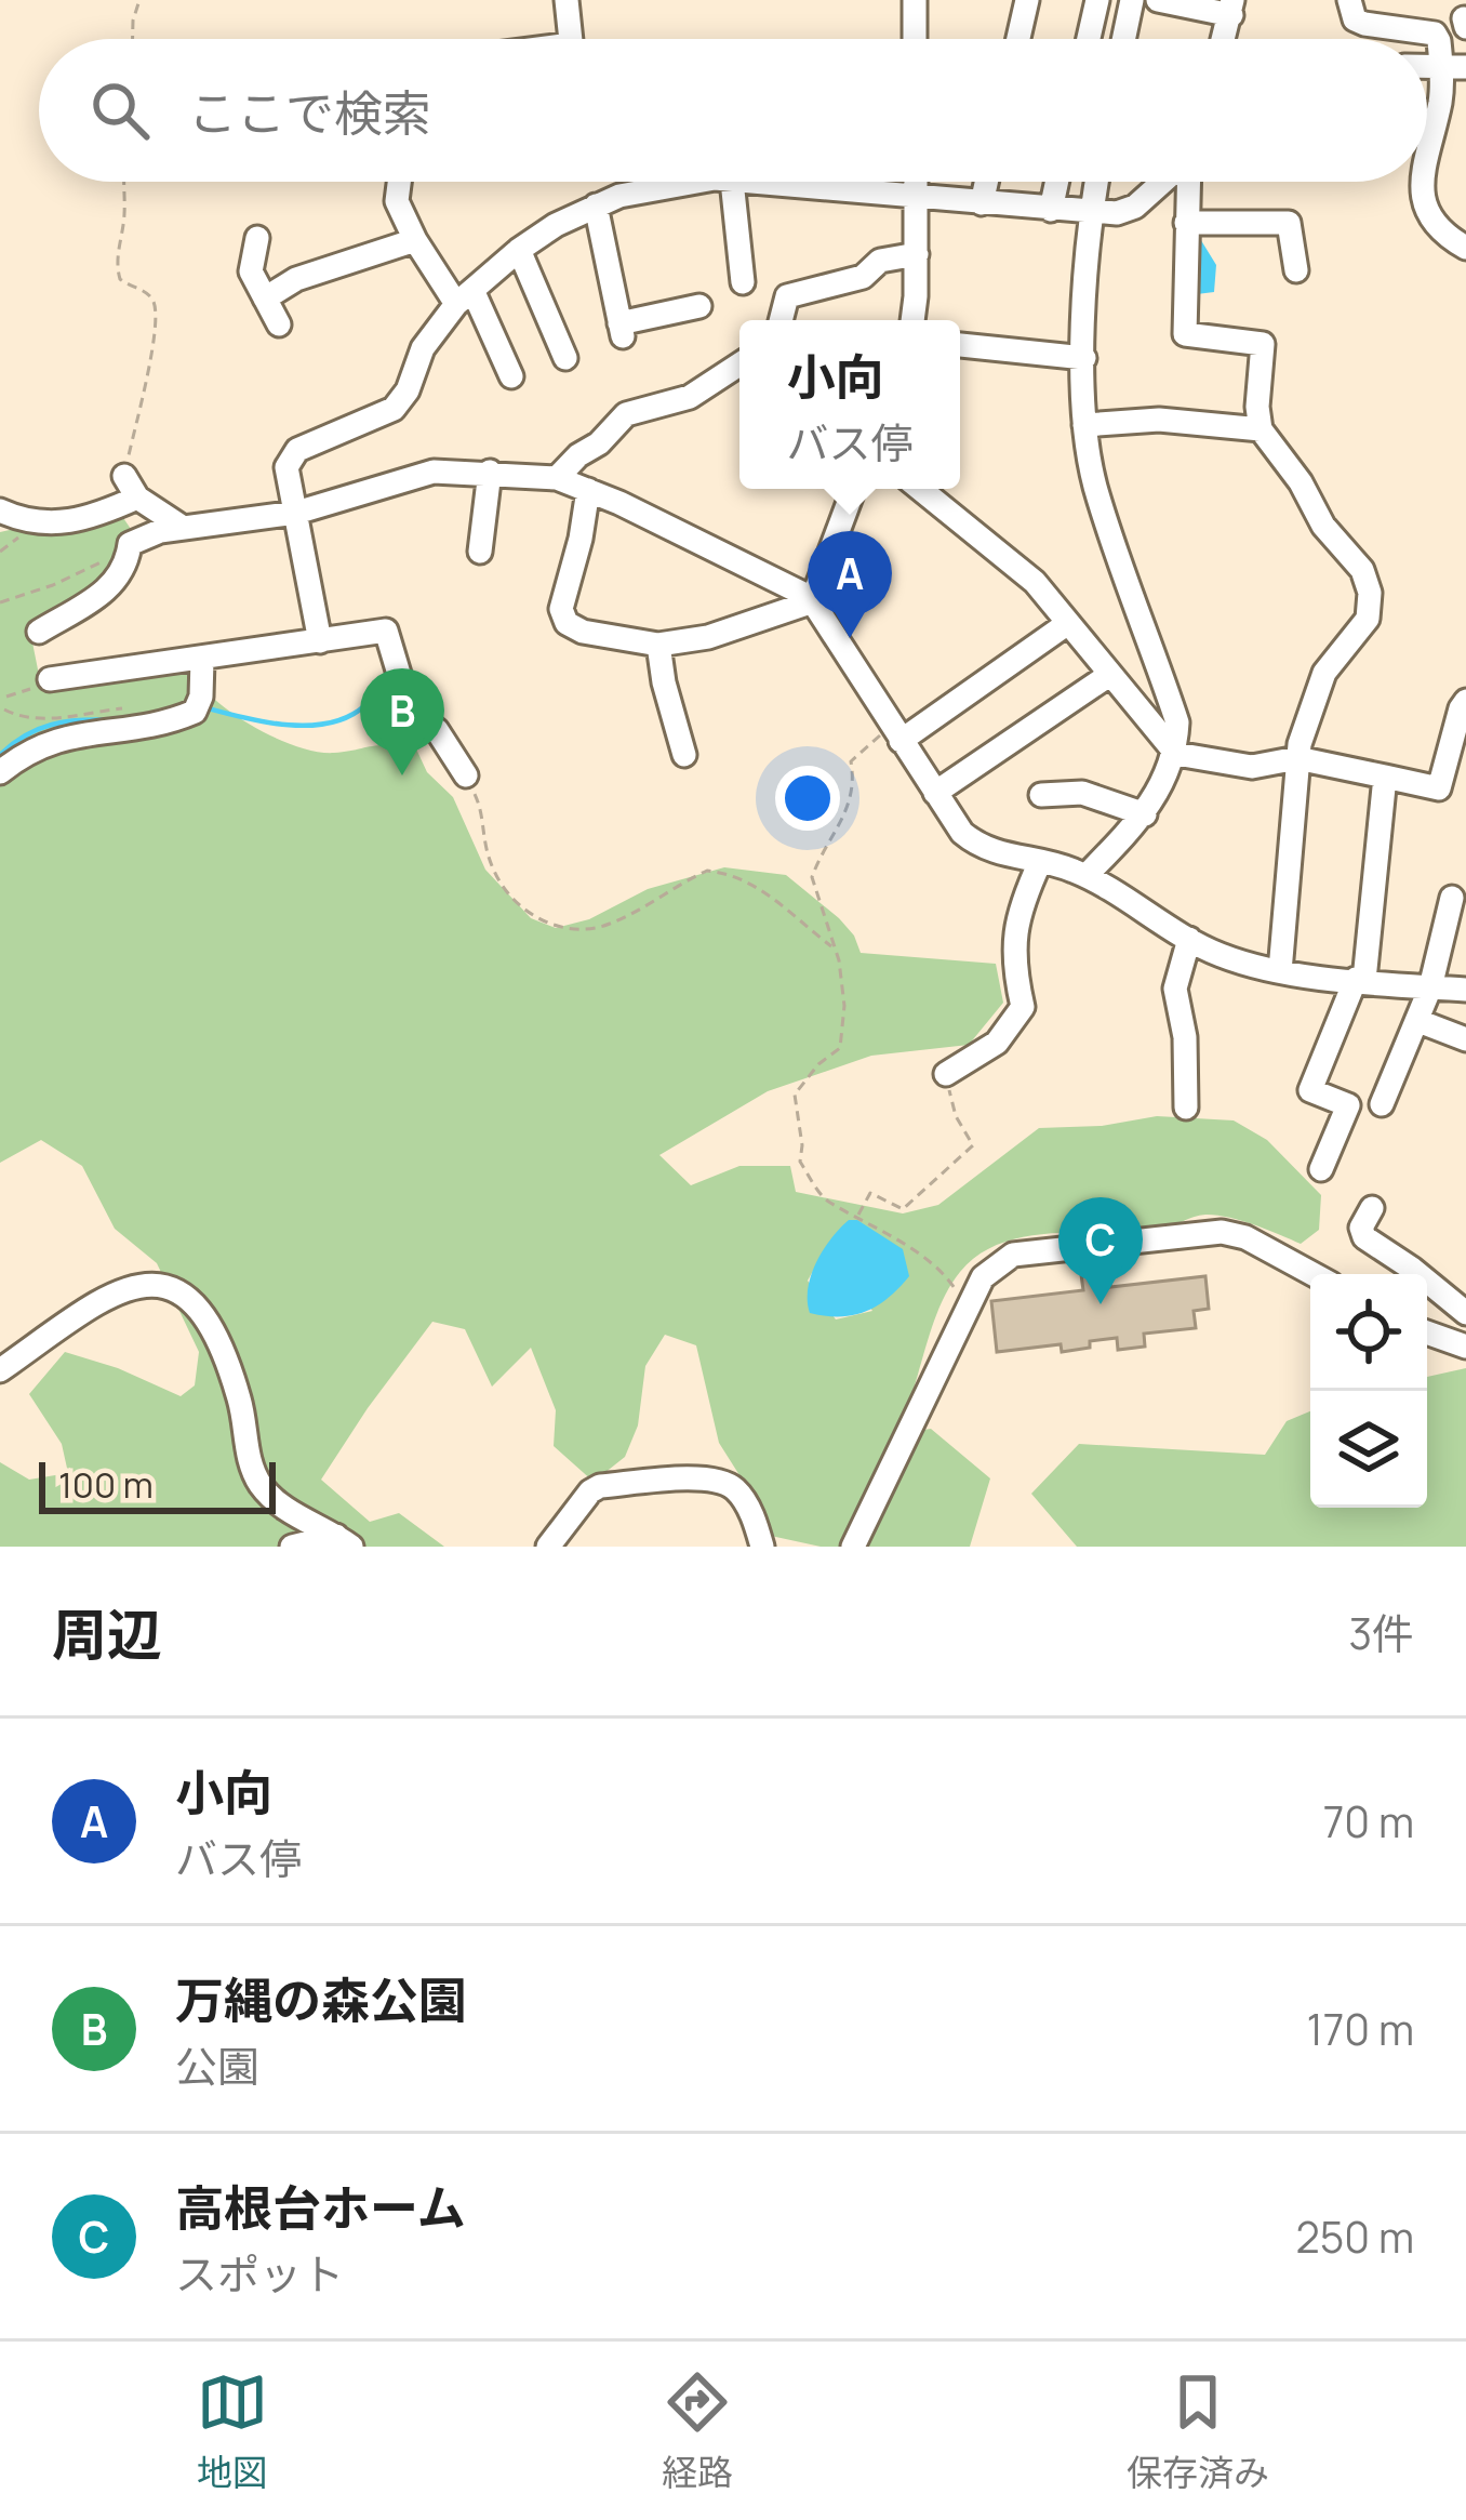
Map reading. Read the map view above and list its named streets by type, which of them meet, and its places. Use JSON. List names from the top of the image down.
{
  "scale_bar": "100 m",
  "page": {
    "search": "ここで検索",
    "popup": ["小向", "バス停"],
    "pins": ["A", "B", "C"],
    "scale": "100 m",
    "heading": ["周辺", "3件"],
    "list": [
      {
        "mark": "A",
        "name": "小向",
        "note": "バス停",
        "value": "70 m"
      },
      {
        "mark": "B",
        "name": "万縄の森公園",
        "note": "公園",
        "value": "170 m"
      },
      {
        "mark": "C",
        "name": "高根台ホーム",
        "note": "スポット",
        "value": "250 m"
      }
    ],
    "nav": ["地図", "経路", "保存済み"]
  }
}
